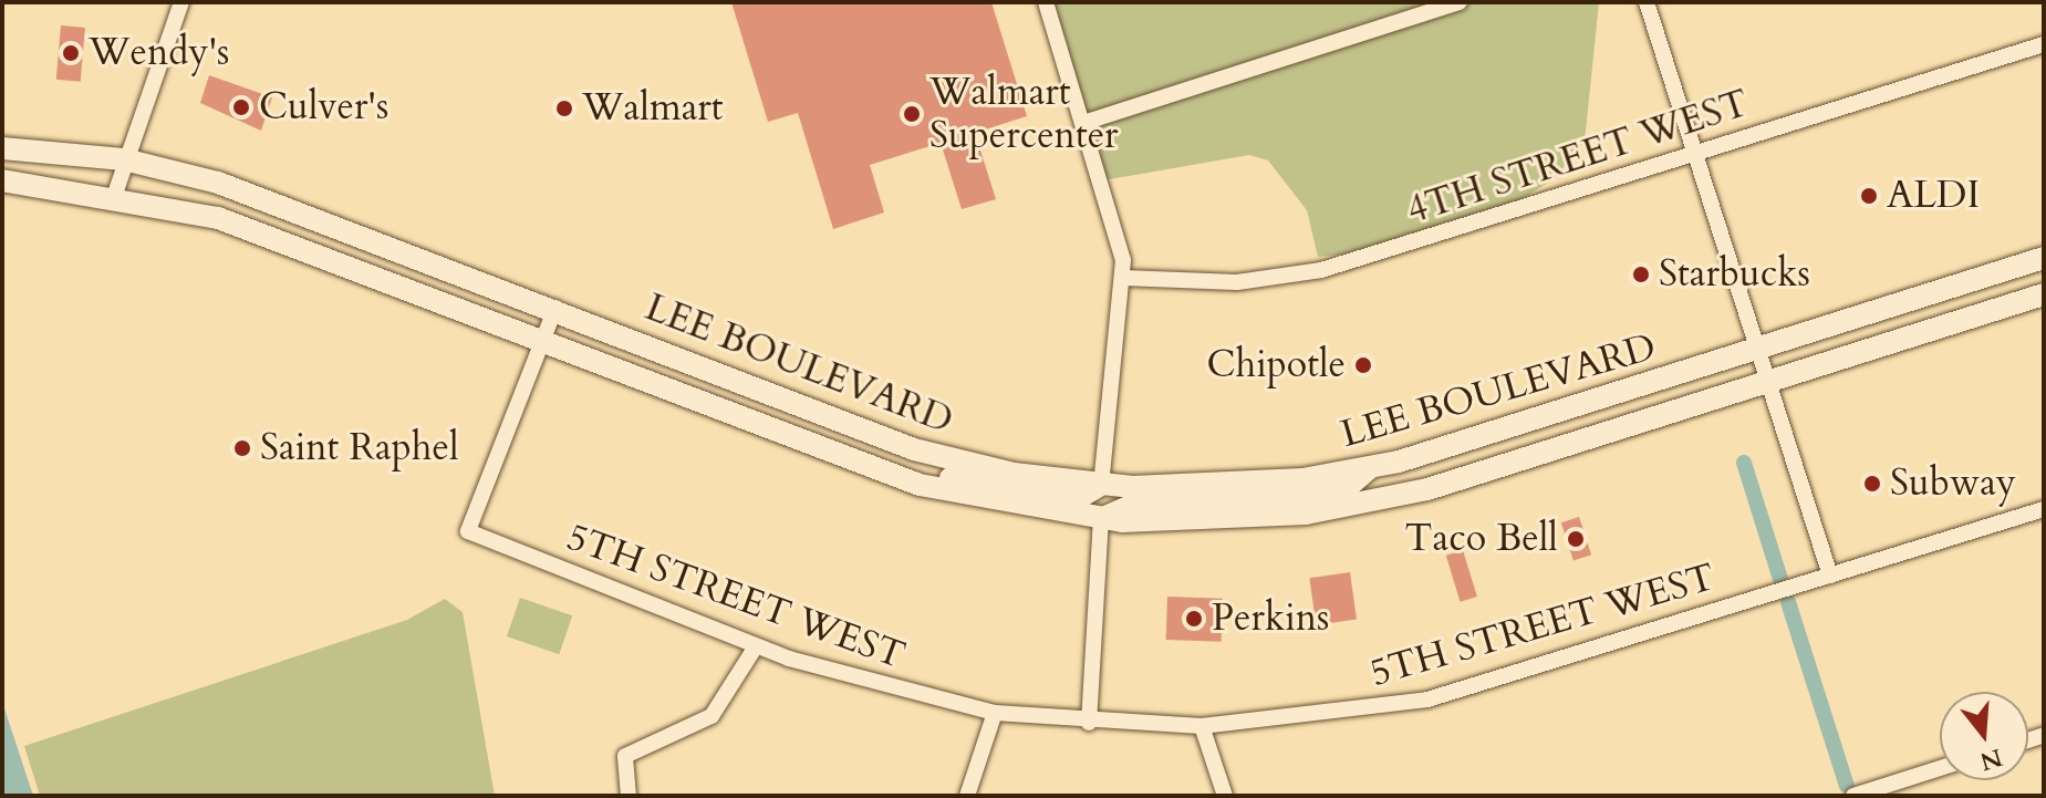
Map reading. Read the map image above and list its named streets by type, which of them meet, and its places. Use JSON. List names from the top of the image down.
{
  "streets": {
    "main road": ["LEE BOULEVARD"],
    "street": ["4TH STREET WEST", "5TH STREET WEST"]
  },
  "crossings": [
    ["LEE BOULEVARD", "5TH STREET WEST"]
  ],
  "places": [
    "Wendy's",
    "Culver's",
    "Walmart",
    "Walmart Supercenter",
    "ALDI",
    "Starbucks",
    "Chipotle",
    "Saint Raphel",
    "Subway",
    "Taco Bell",
    "Perkins"
  ],
  "north": "bottom"
}
